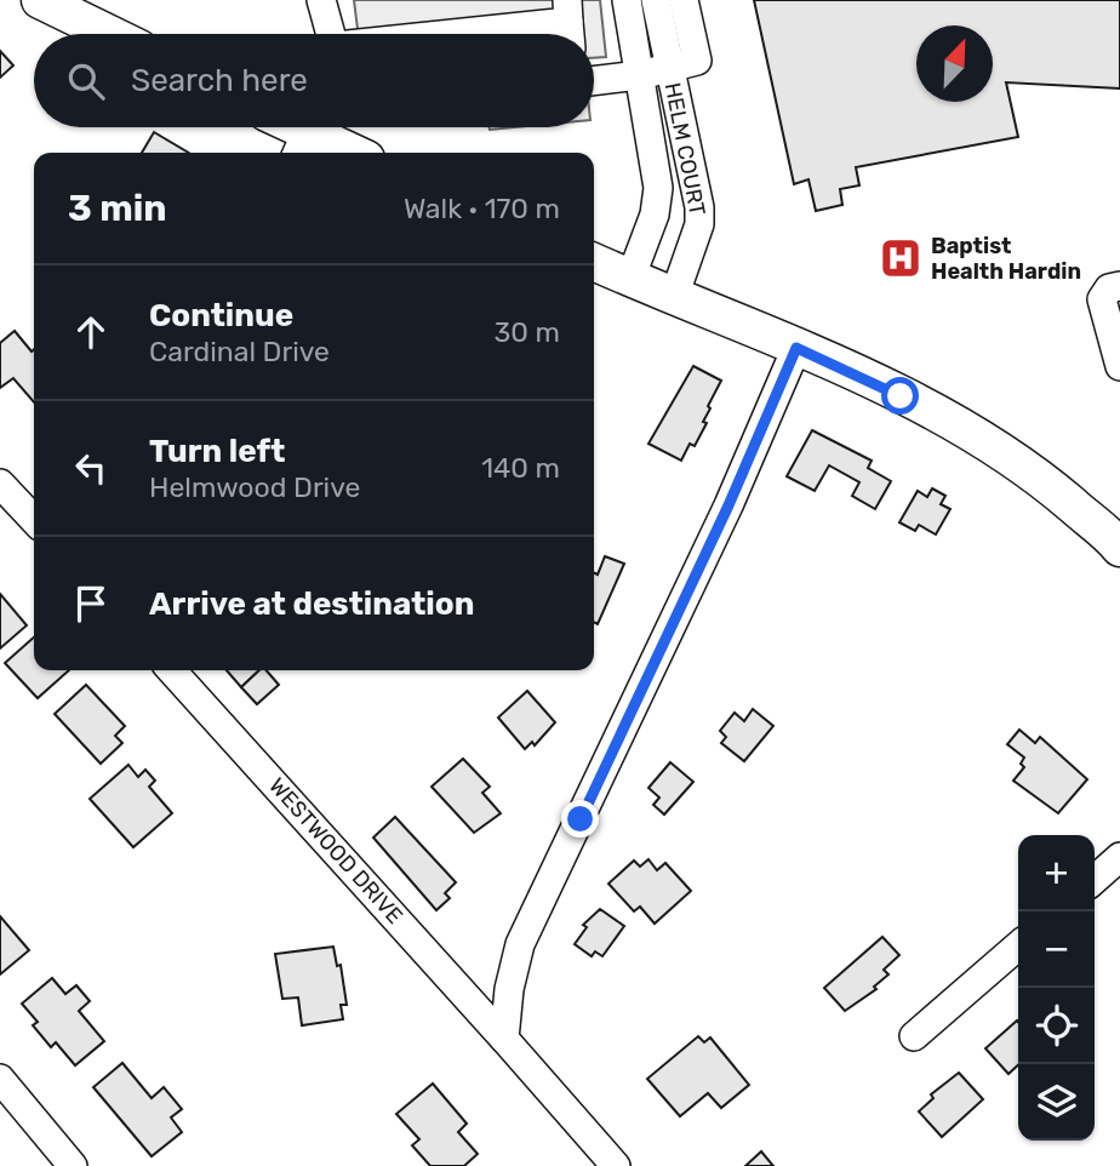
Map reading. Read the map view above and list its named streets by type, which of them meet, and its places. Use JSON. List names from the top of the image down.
{
  "streets": {
    "street": ["HELM COURT", "WESTWOOD DRIVE"]
  },
  "places": {
    "hospital": ["Baptist Health Hardin"]
  },
  "north": "top right",
  "page": {
    "search": "Search here",
    "heading": ["3 min", "Walk · 170 m"],
    "list": [
      ["Continue", "Cardinal Drive", "30 m"],
      ["Turn left", "Helmwood Drive", "140 m"],
      "Arrive at destination"
    ],
    "map_buttons": ["+", "−"]
  }
}
